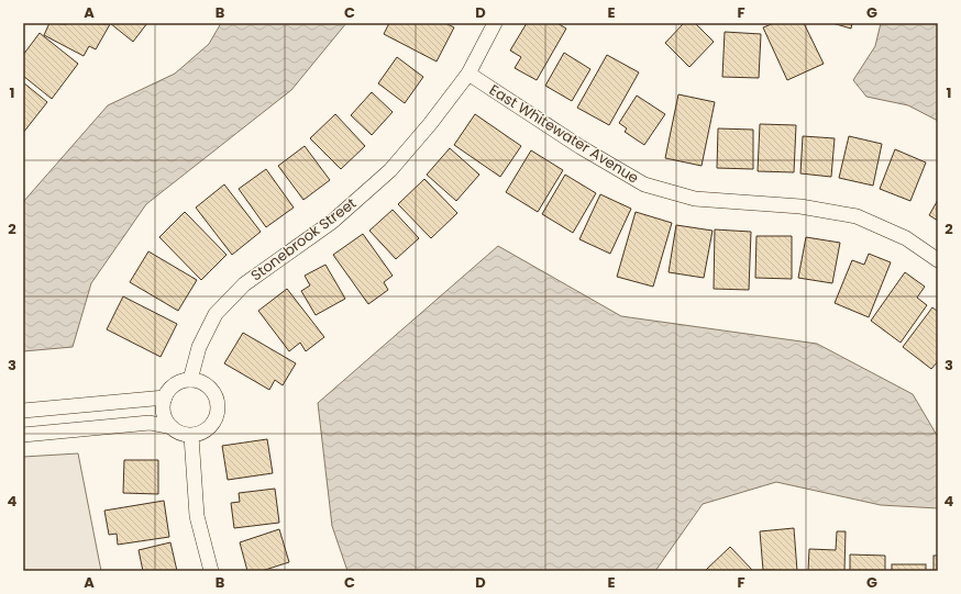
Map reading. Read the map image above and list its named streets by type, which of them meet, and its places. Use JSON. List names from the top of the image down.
{
  "streets": {
    "street": ["East Whitewater Avenue", "Stonebrook Street"]
  },
  "crossings": [
    ["East Whitewater Avenue", "Stonebrook Street"]
  ],
  "grid": {
    "columns": [
      "A",
      "B",
      "C",
      "D",
      "E",
      "F",
      "G"
    ],
    "rows": [
      "1",
      "2",
      "3",
      "4"
    ]
  }
}
